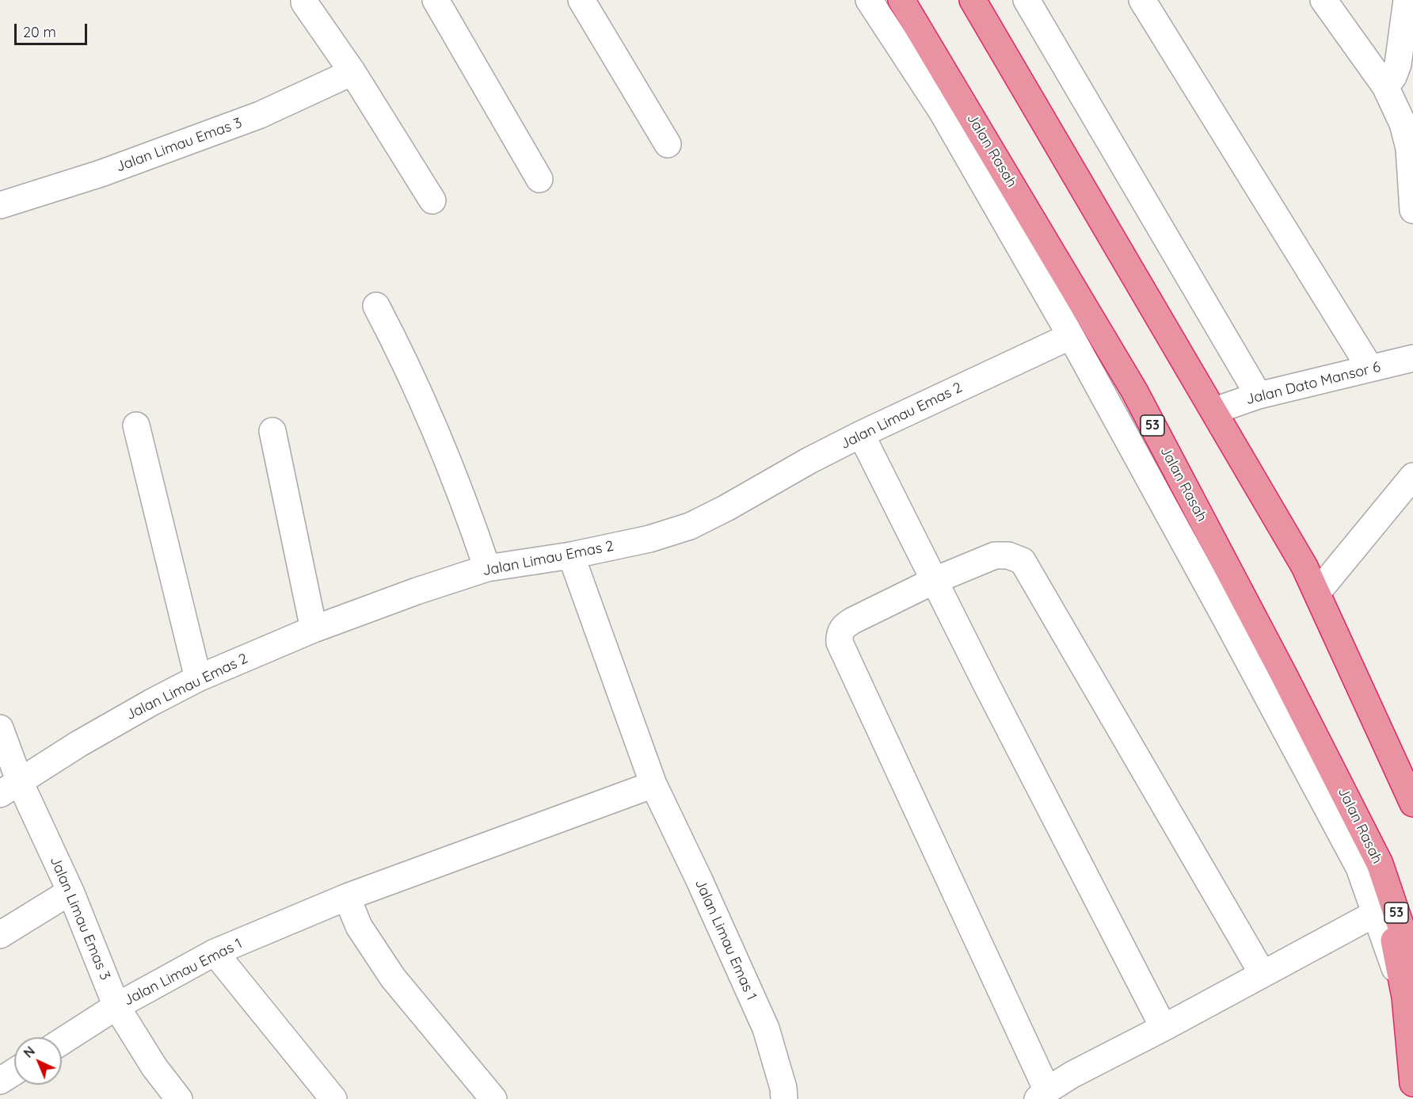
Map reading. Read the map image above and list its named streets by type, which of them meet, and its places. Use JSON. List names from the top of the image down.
{
  "streets": {
    "highway": ["Jalan Rasah", "53"],
    "street": [
      "Jalan Limau Emas 3",
      "Jalan Dato Mansor 6",
      "Jalan Limau Emas 2",
      "Jalan Limau Emas 1"
    ]
  },
  "crossings": [
    ["Jalan Limau Emas 3", "Jalan Limau Emas 2"],
    ["Jalan Limau Emas 3", "Jalan Limau Emas 1"],
    ["Jalan Limau Emas 2", "Jalan Limau Emas 1"]
  ],
  "scale_bar": "20 m",
  "north": "top left"
}
